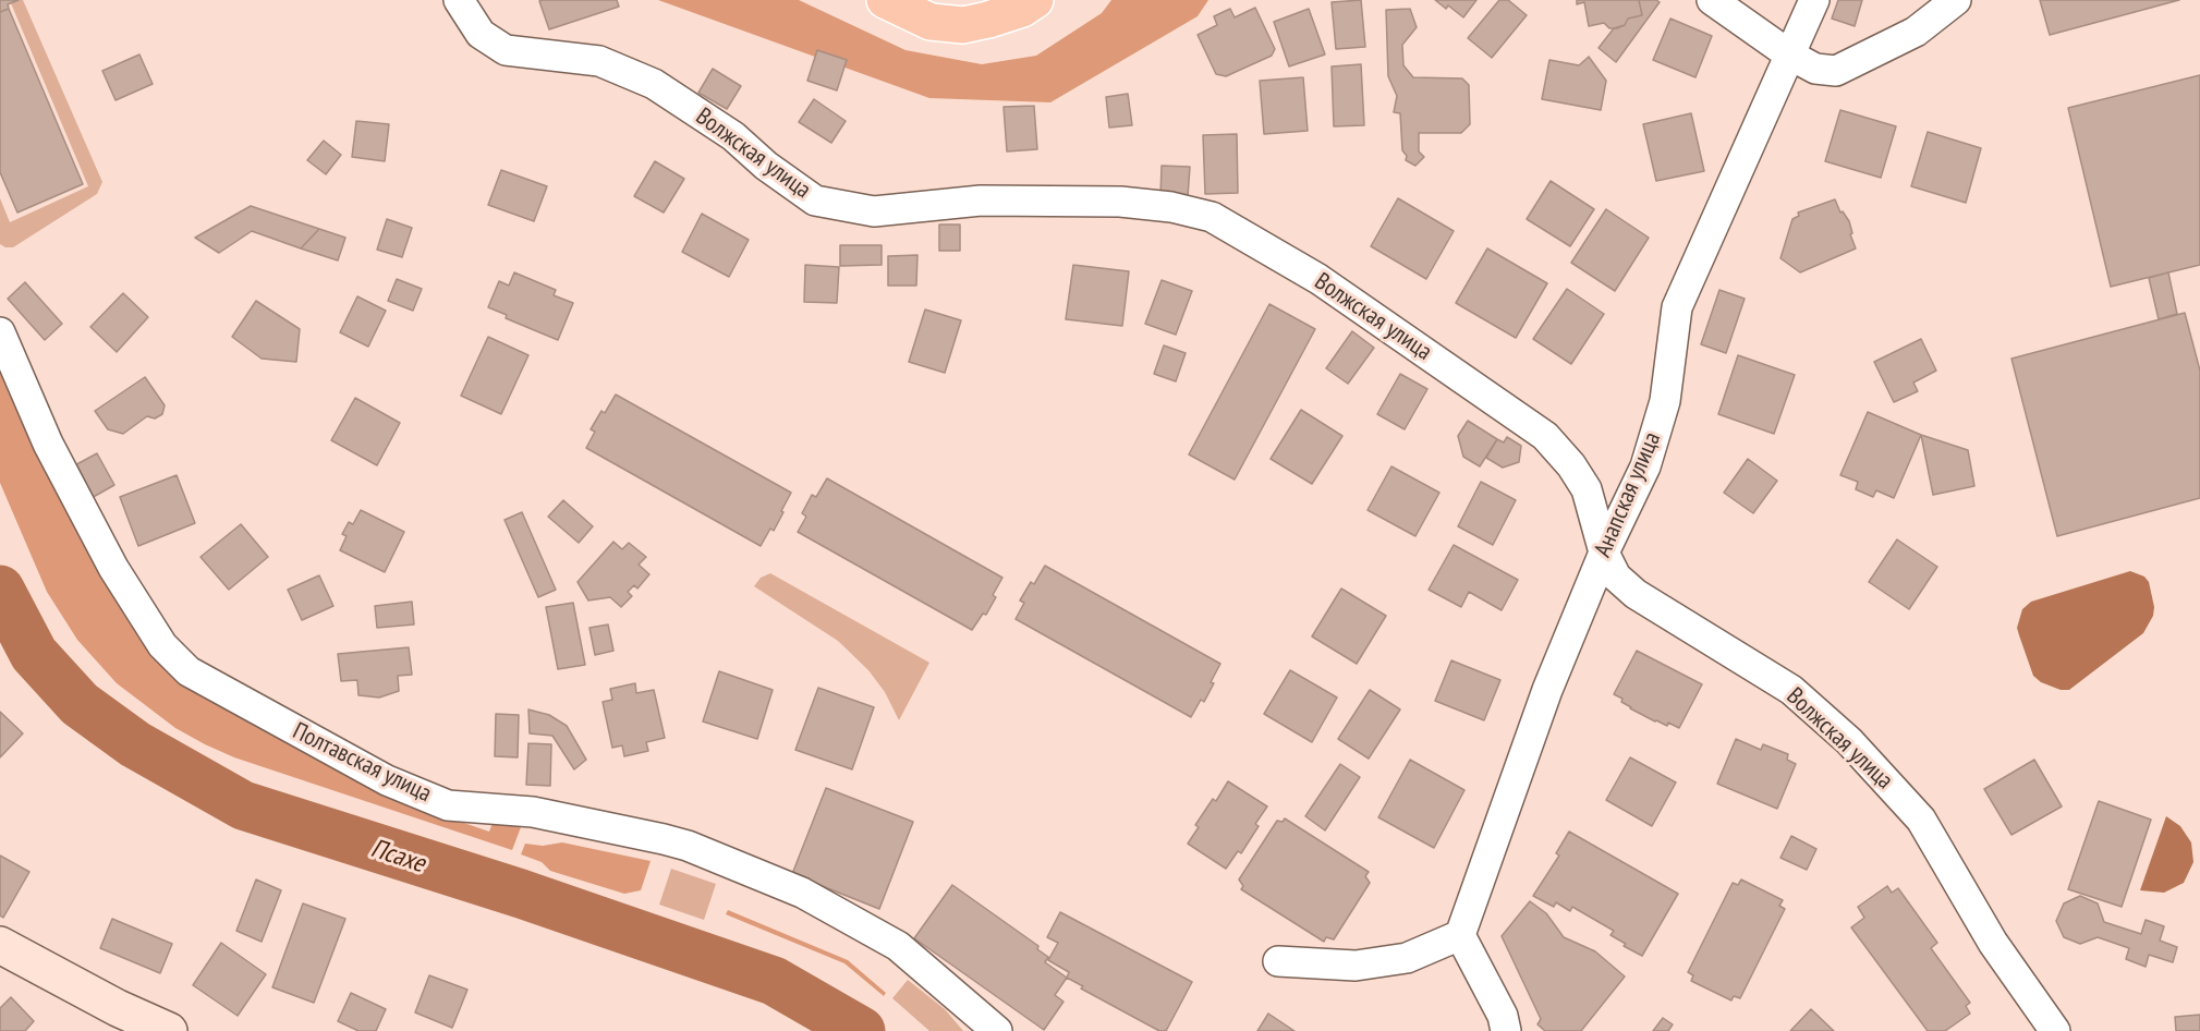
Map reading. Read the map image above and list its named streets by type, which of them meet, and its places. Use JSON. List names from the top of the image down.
{
  "streets": {
    "street": ["Волжская улица", "Анапская улица", "Полтавская улица"]
  },
  "crossings": [
    ["Волжская улица", "Анапская улица"]
  ],
  "water": ["Псахе"]
}
